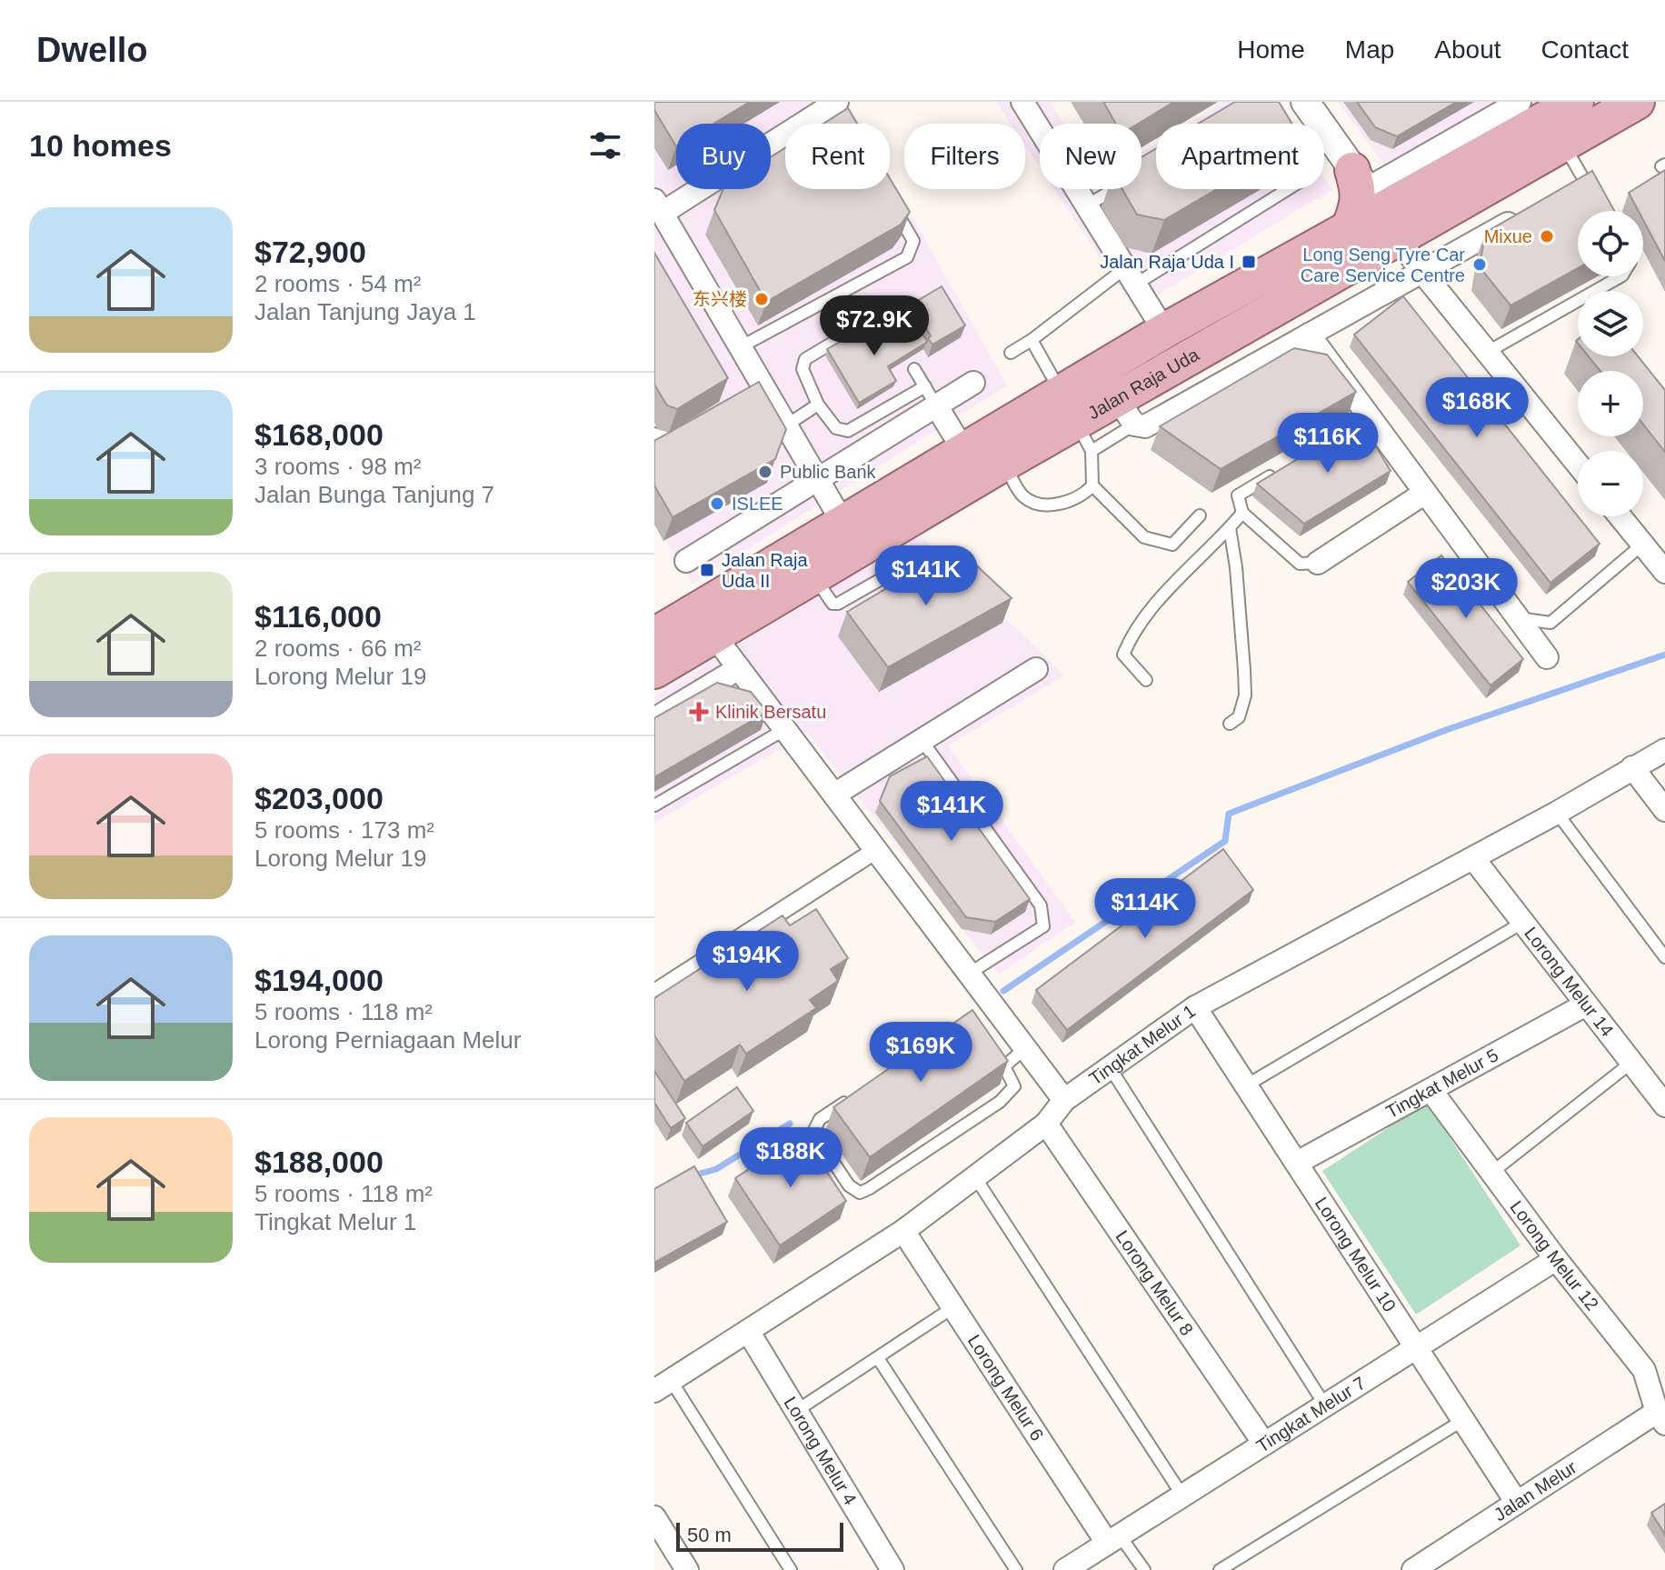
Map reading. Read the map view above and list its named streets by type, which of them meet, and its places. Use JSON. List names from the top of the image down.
{
  "streets": {
    "main road": ["Jalan Raja Uda"],
    "street": [
      "Lorong Melur 14",
      "Tingkat Melur 1",
      "Tingkat Melur 5",
      "Lorong Melur 10",
      "Lorong Melur 12",
      "Lorong Melur 8",
      "Lorong Melur 6",
      "Tingkat Melur 7",
      "Lorong Melur 4",
      "Jalan Melur"
    ]
  },
  "crossings": [
    ["Lorong Melur 14", "Tingkat Melur 1"],
    ["Lorong Melur 14", "Tingkat Melur 5"],
    ["Tingkat Melur 1", "Lorong Melur 10"],
    ["Tingkat Melur 1", "Lorong Melur 8"],
    ["Tingkat Melur 1", "Lorong Melur 6"],
    ["Tingkat Melur 1", "Lorong Melur 4"],
    ["Tingkat Melur 5", "Lorong Melur 10"],
    ["Tingkat Melur 5", "Lorong Melur 12"],
    ["Lorong Melur 10", "Tingkat Melur 7"],
    ["Lorong Melur 10", "Jalan Melur"],
    ["Lorong Melur 12", "Tingkat Melur 7"],
    ["Lorong Melur 12", "Jalan Melur"],
    ["Lorong Melur 8", "Tingkat Melur 7"],
    ["Lorong Melur 6", "Tingkat Melur 7"]
  ],
  "places": {
    "other": [
      "Mixue",
      "Long Seng Tyre Car Care Service Centre",
      "东兴楼",
      "Public Bank",
      "ISLEE"
    ],
    "transit": ["Jalan Raja Uda I", "Jalan Raja Uda II"],
    "health": ["Klinik Bersatu"]
  },
  "scale_bar": "50 m",
  "page": {
    "header": "Dwello",
    "nav": [
      "Home",
      "Map",
      "About",
      "Contact"
    ],
    "heading": "10 homes",
    "chip": [
      "Buy",
      "Rent",
      "Filters",
      "New",
      "Apartment"
    ],
    "list": [
      {
        "name": "$72,900",
        "note": "2 rooms · 54 m² · Jalan Tanjung Jaya 1"
      },
      {
        "name": "$168,000",
        "note": "3 rooms · 98 m² · Jalan Bunga Tanjung 7"
      },
      {
        "name": "$116,000",
        "note": "2 rooms · 66 m² · Lorong Melur 19"
      },
      {
        "name": "$203,000",
        "note": "5 rooms · 173 m² · Lorong Melur 19"
      },
      {
        "name": "$194,000",
        "note": "5 rooms · 118 m² · Lorong Perniagaan Melur"
      },
      {
        "name": "$188,000",
        "note": "5 rooms · 118 m² · Tingkat Melur 1"
      }
    ],
    "map_buttons": ["+", "−"],
    "price": [
      "$72.9K",
      "$168K",
      "$116K",
      "$141K",
      "$203K",
      "$141K",
      "$114K",
      "$194K",
      "$169K",
      "$188K"
    ],
    "scale": "50 m"
  }
}
